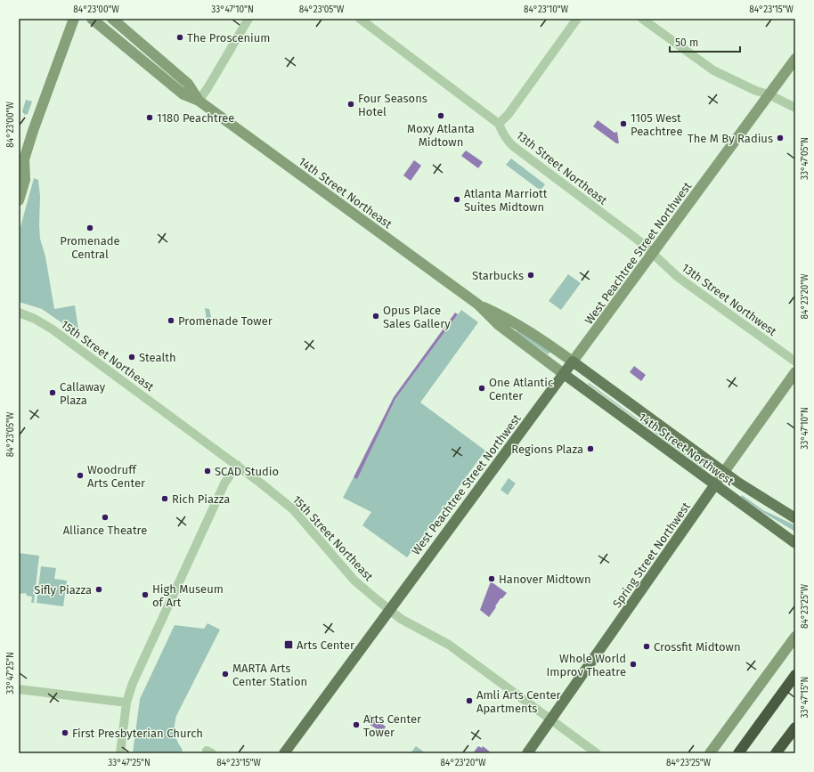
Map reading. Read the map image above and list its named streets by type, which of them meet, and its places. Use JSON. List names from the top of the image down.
{
  "streets": {
    "main road": [
      "14th Street Northeast",
      "West Peachtree Street Northwest",
      "14th Street Northwest",
      "Spring Street Northwest"
    ],
    "street": ["13th Street Northeast", "13th Street Northwest", "15th Street Northeast"]
  },
  "crossings": [
    ["13th Street Northeast", "West Peachtree Street Northwest"],
    ["13th Street Northeast", "13th Street Northwest"],
    ["14th Street Northeast", "West Peachtree Street Northwest"],
    ["14th Street Northeast", "14th Street Northwest"],
    ["West Peachtree Street Northwest", "13th Street Northwest"],
    ["West Peachtree Street Northwest", "15th Street Northeast"],
    ["West Peachtree Street Northwest", "14th Street Northwest"],
    ["15th Street Northeast", "Spring Street Northwest"],
    ["14th Street Northwest", "Spring Street Northwest"]
  ],
  "places": {
    "other": [
      "The Proscenium",
      "Four Seasons Hotel",
      "Moxy Atlanta Midtown",
      "1180 Peachtree",
      "1105 West Peachtree",
      "The M By Radius",
      "Atlanta Marriott Suites Midtown",
      "Promenade Central",
      "Starbucks",
      "Opus Place Sales Gallery",
      "Promenade Tower",
      "Stealth",
      "One Atlantic Center",
      "Callaway Plaza",
      "Regions Plaza",
      "SCAD Studio",
      "Woodruff Arts Center",
      "Rich Piazza",
      "Alliance Theatre",
      "Hanover Midtown",
      "Sifly Piazza",
      "High Museum of Art",
      "Crossfit Midtown",
      "Whole World Improv Theatre",
      "MARTA Arts Center Station",
      "Amli Arts Center Apartments",
      "Arts Center Tower",
      "First Presbyterian Church"
    ],
    "transit": ["Arts Center"]
  },
  "scale_bar": "50 m",
  "coordinates": [
    "84°23'00\"W",
    "33°47'10\"N",
    "84°23'05\"W",
    "84°23'10\"W",
    "84°23'15\"W",
    "33°47'05\"N",
    "84°23'20\"W",
    "84°23'25\"W",
    "33°47'25\"N",
    "33°47'15\"N"
  ]
}
